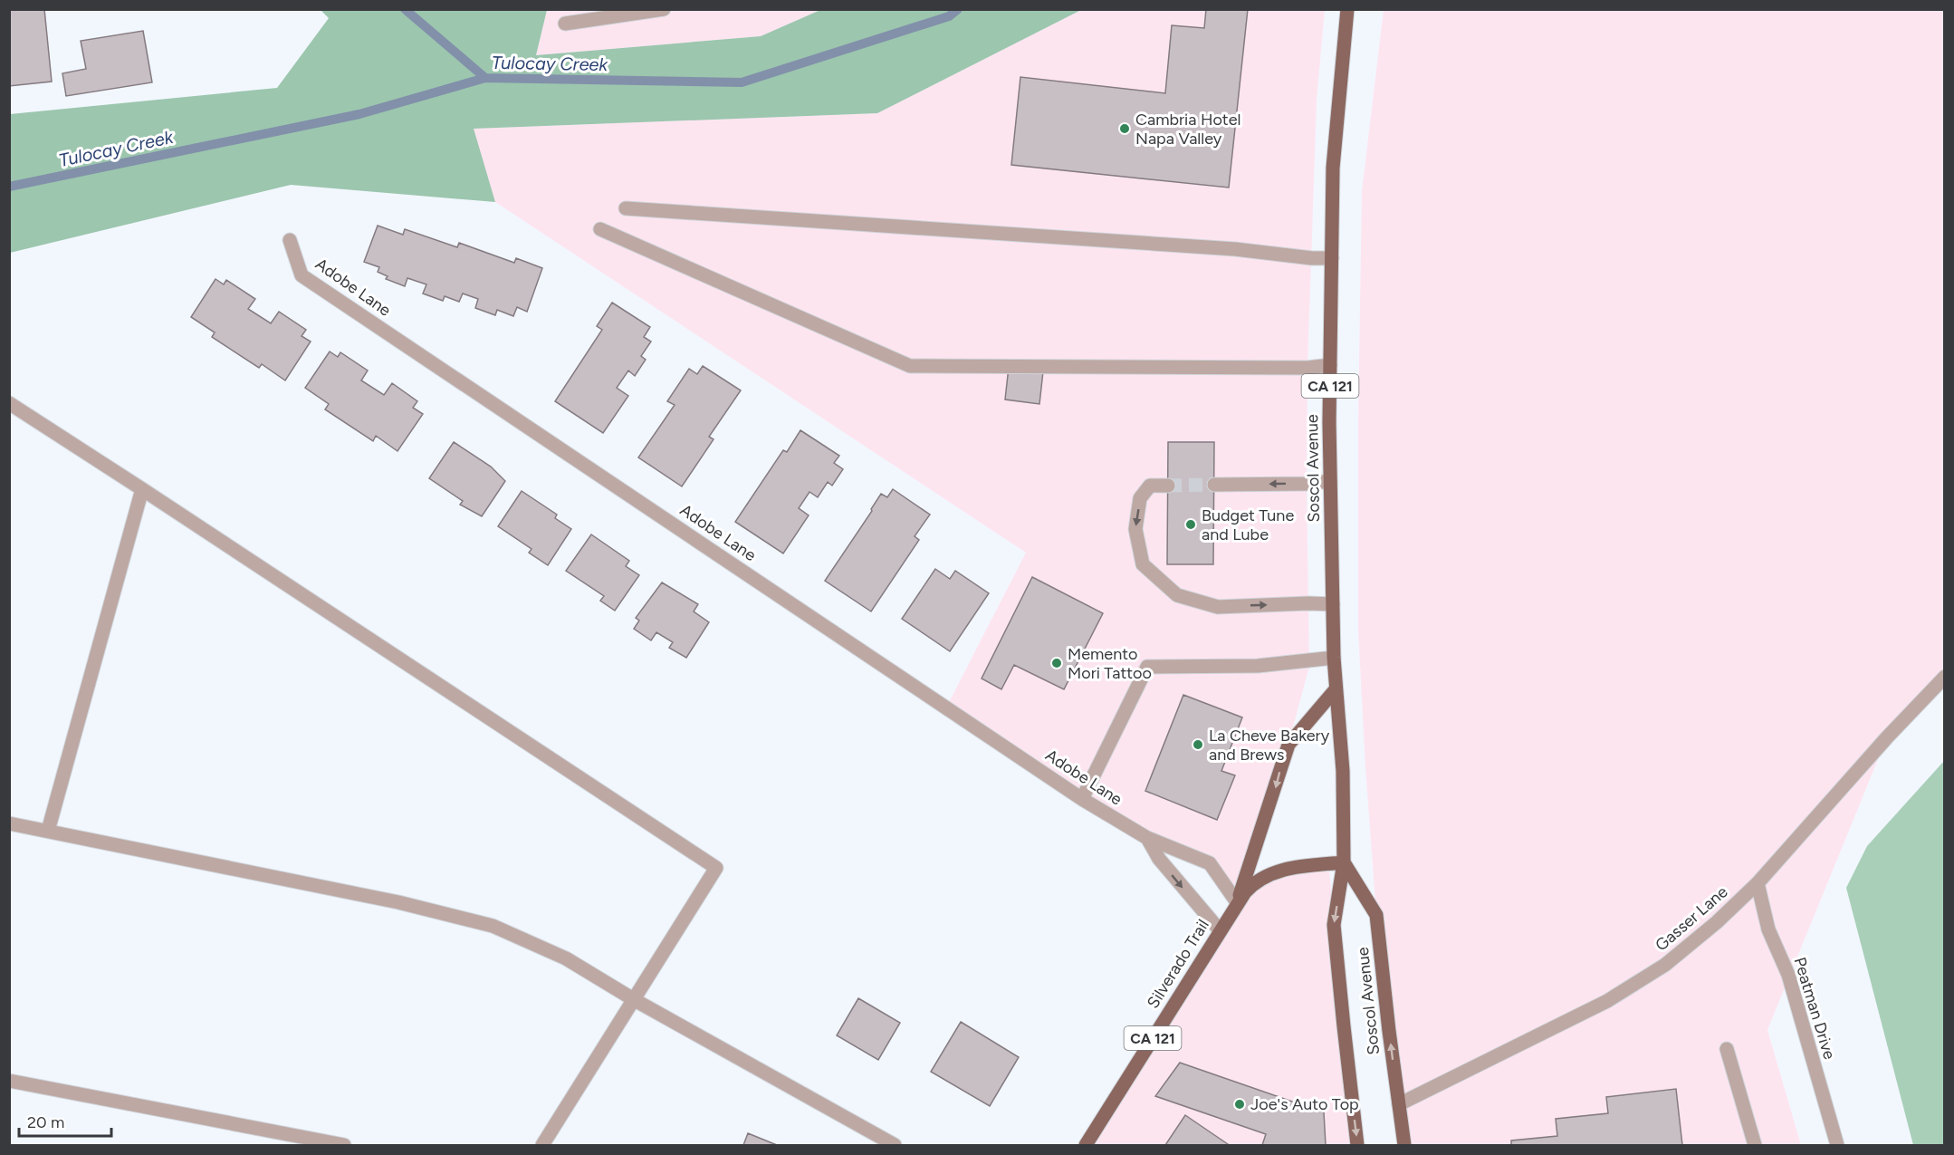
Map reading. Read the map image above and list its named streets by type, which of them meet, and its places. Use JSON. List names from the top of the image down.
{
  "streets": {
    "main road": ["CA 121", "Soscol Avenue", "Silverado Trail"],
    "street": ["Adobe Lane", "Gasser Lane", "Peatman Drive"]
  },
  "crossings": [
    ["Adobe Lane", "Silverado Trail"],
    ["Soscol Avenue", "Gasser Lane"],
    ["Soscol Avenue", "Silverado Trail"],
    ["Gasser Lane", "Peatman Drive"]
  ],
  "water": ["Tulocay Creek"],
  "places": [
    "Cambria Hotel Napa Valley",
    "Budget Tune and Lube",
    "Memento Mori Tattoo",
    "La Cheve Bakery and Brews",
    "Joe's Auto Top"
  ],
  "scale_bar": "20 m"
}
